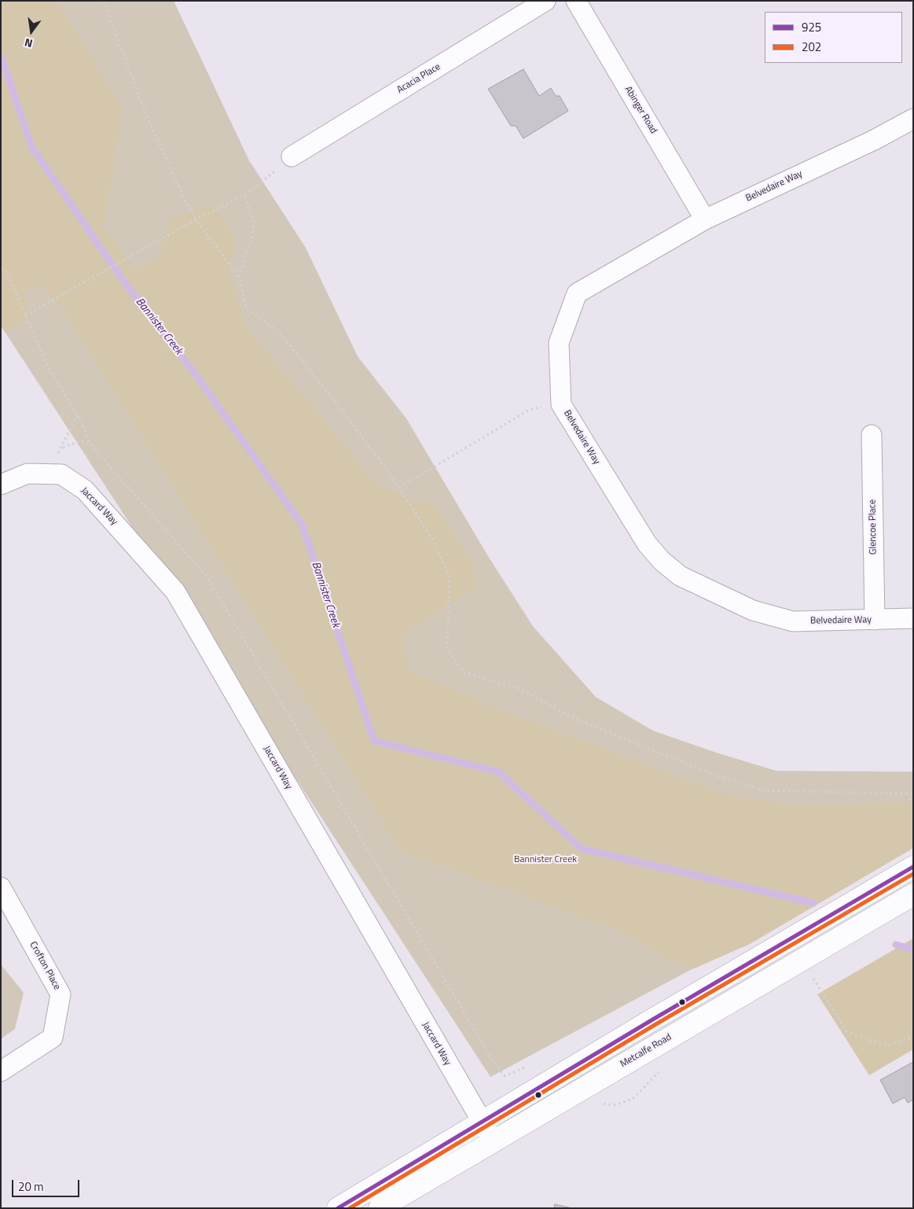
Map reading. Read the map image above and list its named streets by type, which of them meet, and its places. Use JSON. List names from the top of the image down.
{
  "streets": {
    "main road": ["Metcalfe Road"],
    "street": [
      "Acacia Place",
      "Abinger Road",
      "Belvedaire Way",
      "Jaccard Way",
      "Glencoe Place",
      "Crofton Place"
    ]
  },
  "crossings": [
    ["Abinger Road", "Belvedaire Way"],
    ["Belvedaire Way", "Glencoe Place"],
    ["Jaccard Way", "Metcalfe Road"]
  ],
  "water": ["Bannister Creek"],
  "parks": ["Bannister Creek"],
  "lines": ["transit line 925", "transit line 202"],
  "legend": ["925", "202"],
  "scale_bar": "20 m",
  "north": "bottom"
}
